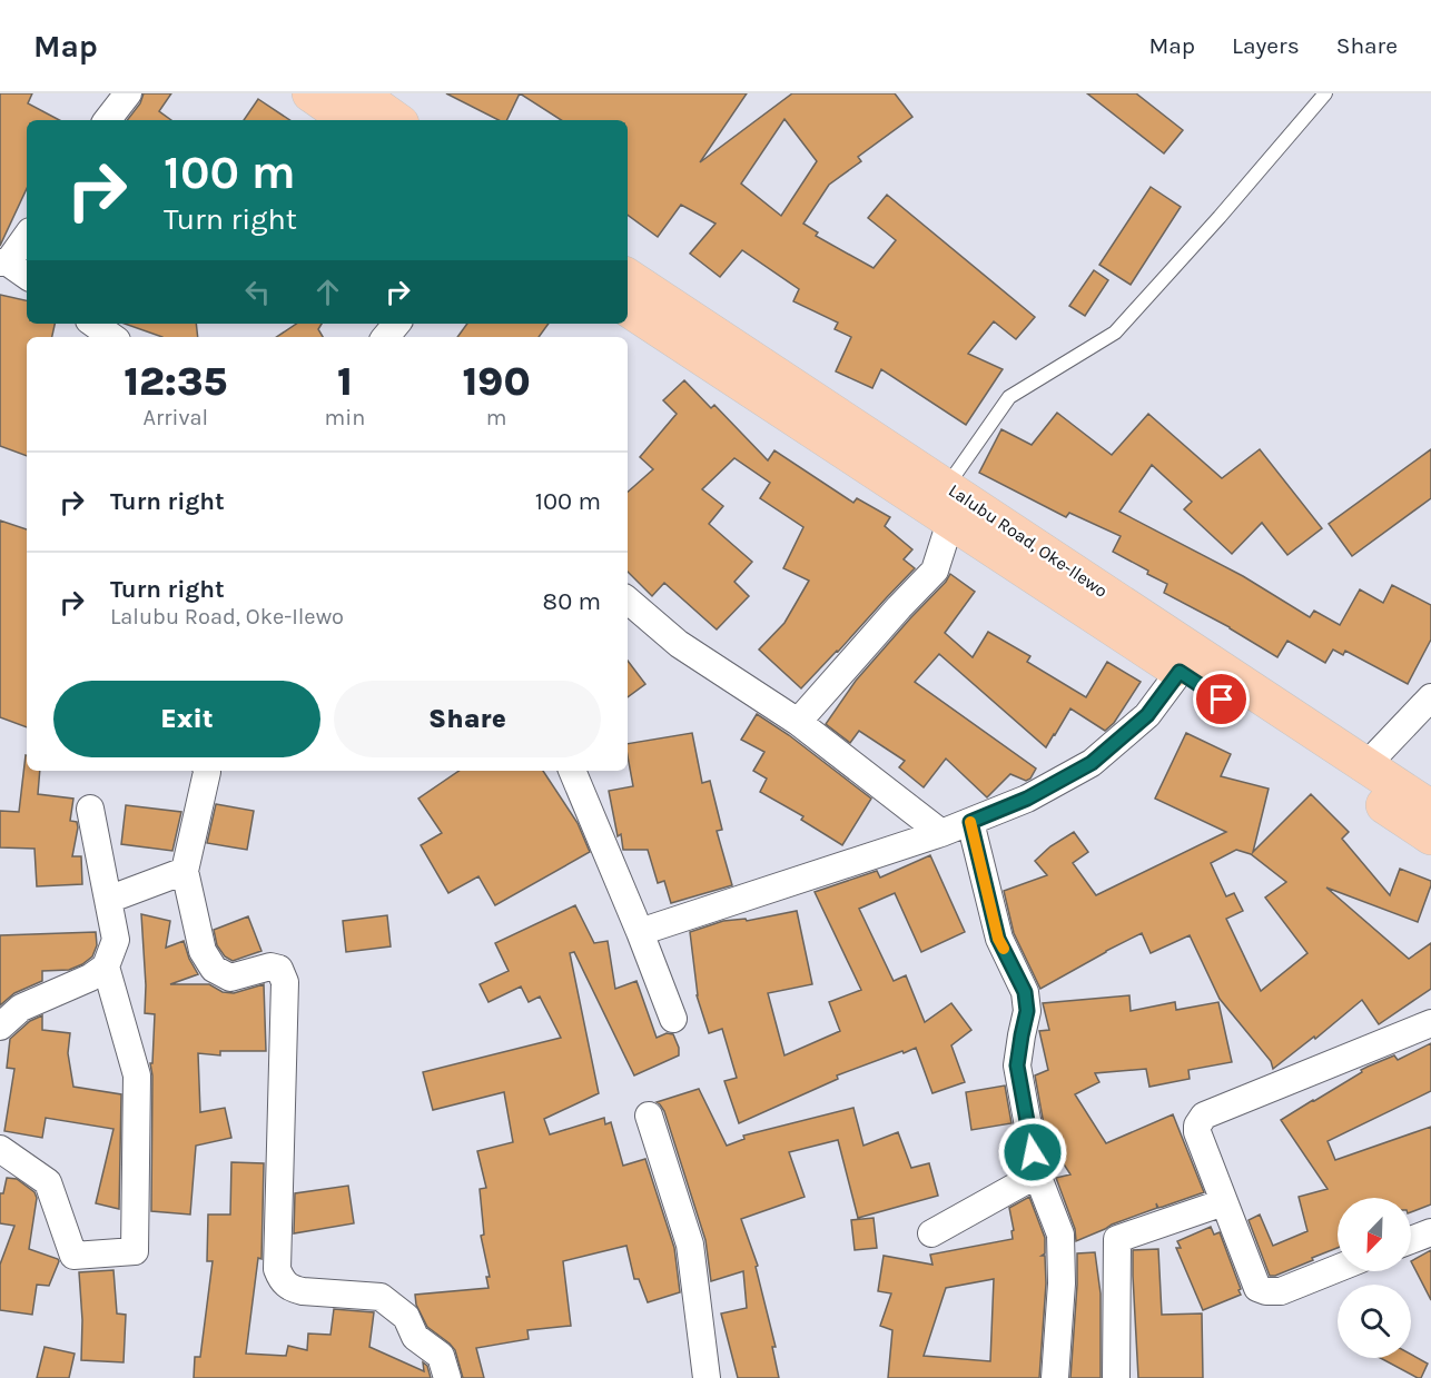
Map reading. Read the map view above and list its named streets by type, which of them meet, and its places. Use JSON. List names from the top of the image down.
{
  "streets": {
    "main road": ["Lalubu Road, Oke-Ilewo"]
  },
  "north": "bottom left",
  "page": {
    "header": "Map",
    "nav": ["Map", "Layers", "Share"],
    "turn": ["100 m", "Turn right"],
    "eta": [
      "12:35",
      "Arrival",
      "1",
      "min",
      "190",
      "m"
    ],
    "list": [
      {
        "name": "Turn right",
        "value": "100 m"
      },
      {
        "name": "Turn right",
        "note": "Lalubu Road, Oke-Ilewo",
        "value": "80 m"
      }
    ],
    "buttons": ["Exit", "Share"]
  }
}
